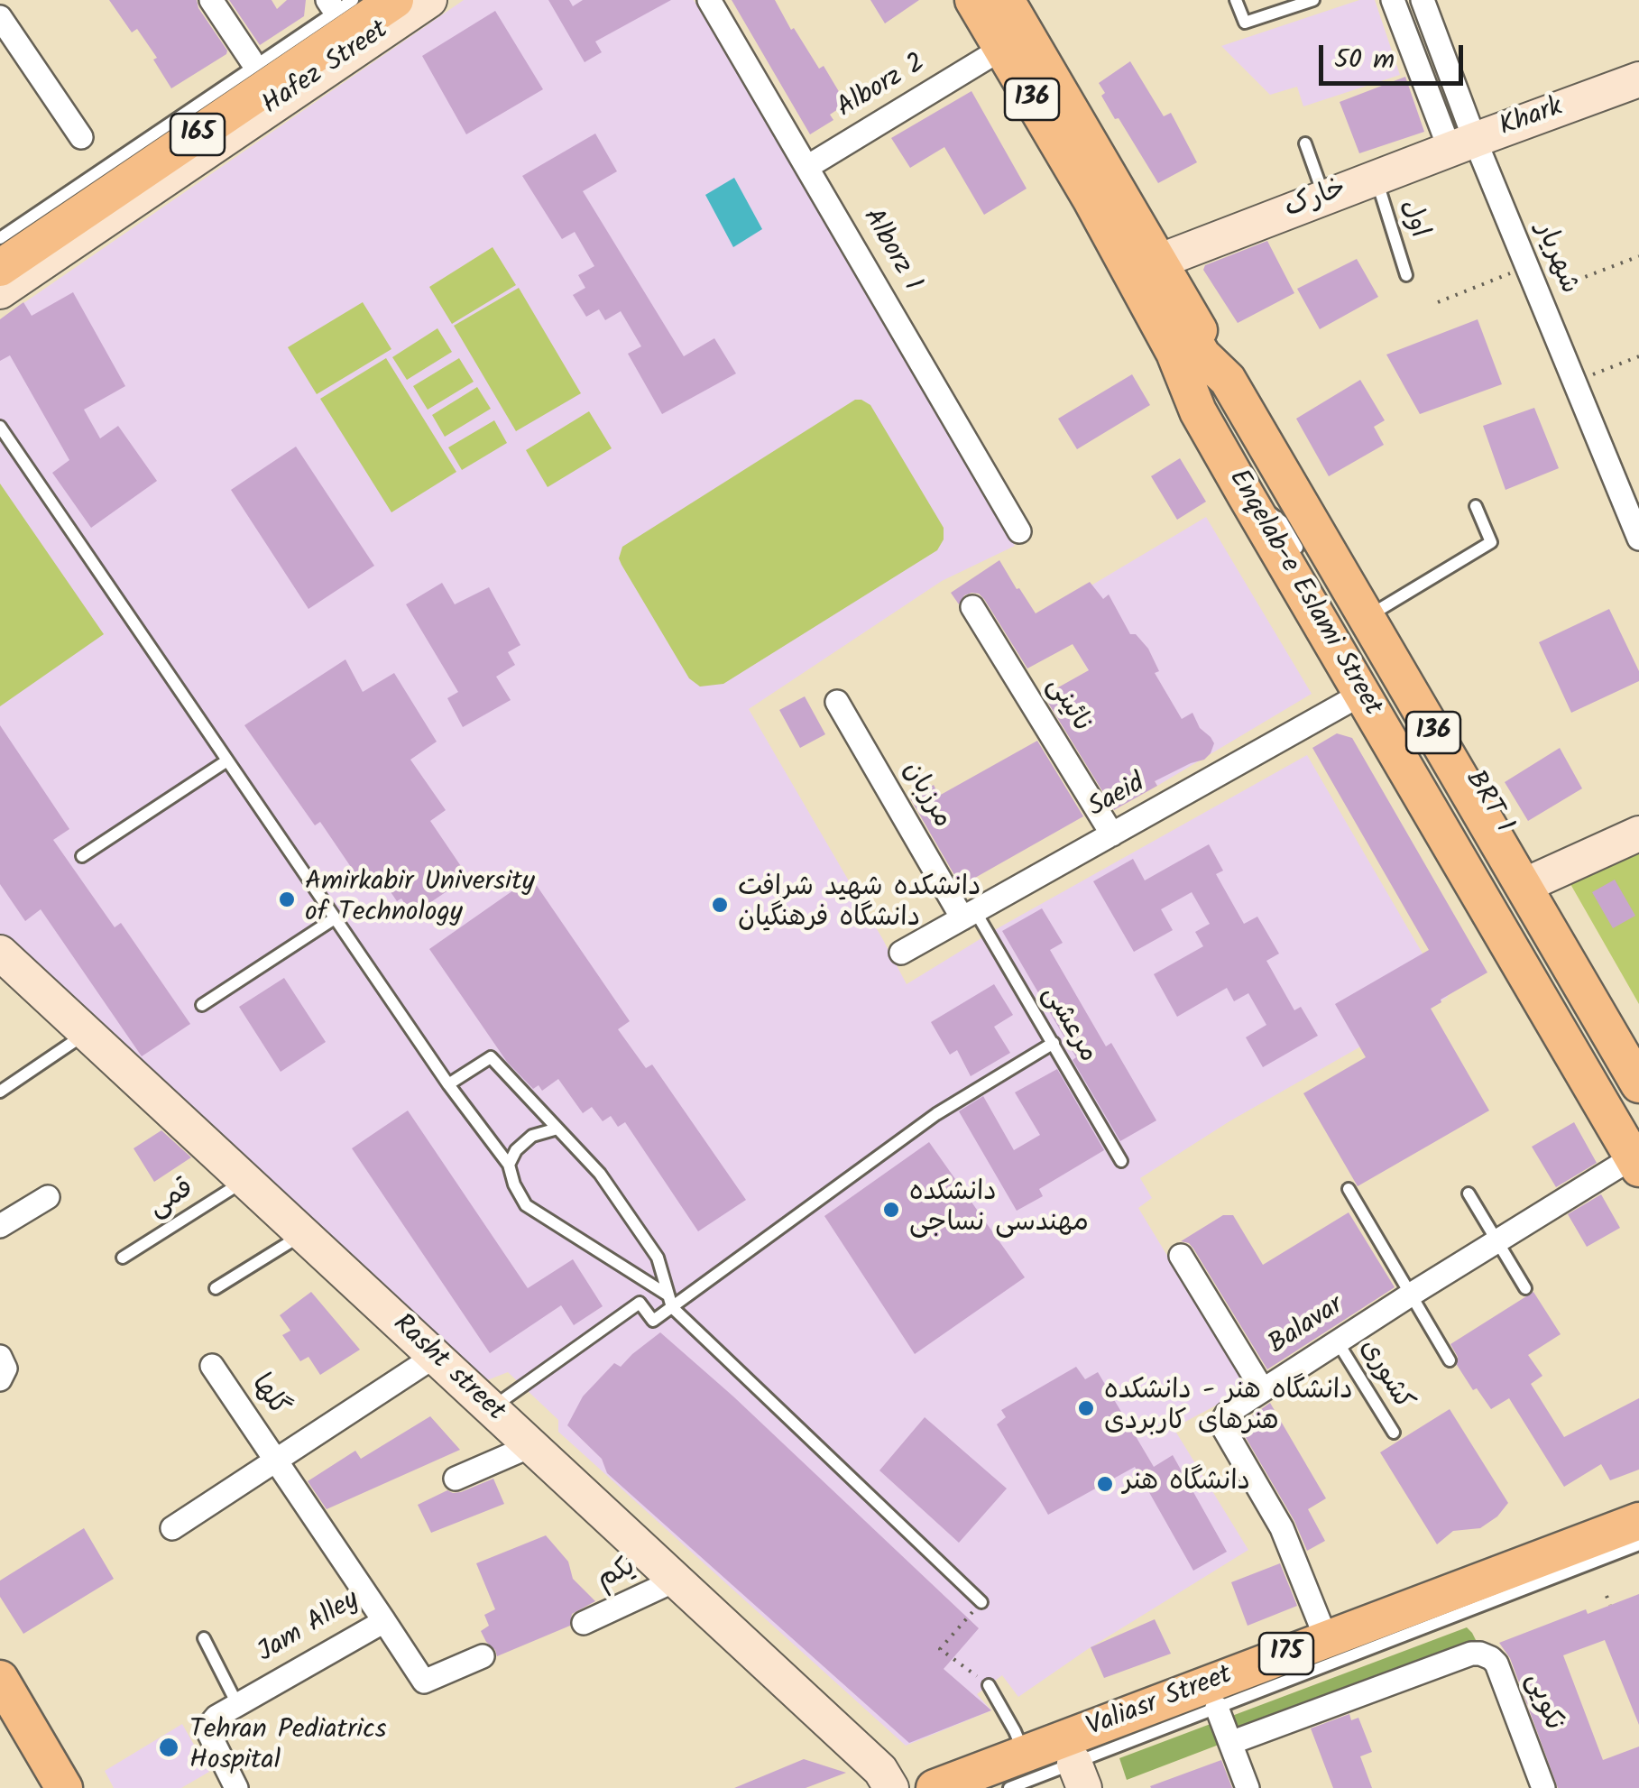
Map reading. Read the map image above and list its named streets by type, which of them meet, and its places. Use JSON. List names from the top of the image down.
{
  "streets": {
    "main road": [
      "Hafez Street",
      "136",
      "165",
      "Enqelab-e Eslami Street",
      "175",
      "Valiasr Street"
    ],
    "street": [
      "Alborz 2",
      "Khark",
      "خارک",
      "Alborz 1",
      "شهریار",
      "نائینی",
      "مرزبان",
      "Saeid",
      "Balavar",
      "Rasht street",
      "گلها",
      "یکم",
      "Jam Alley",
      "نکویی"
    ],
    "lane": [
      "اول",
      "BRT 1",
      "مرعشی",
      "قمی",
      "کشوری"
    ]
  },
  "crossings": [
    ["Alborz 2", "Alborz 1"],
    ["136", "Enqelab-e Eslami Street"],
    ["Khark", "خارک"],
    ["Khark", "شهریار"],
    ["خارک", "اول"],
    ["خارک", "شهریار"],
    ["Enqelab-e Eslami Street", "Saeid"],
    ["Enqelab-e Eslami Street", "BRT 1"],
    ["Enqelab-e Eslami Street", "Balavar"],
    ["نائینی", "Saeid"],
    ["مرزبان", "Saeid"],
    ["مرزبان", "مرعشی"],
    ["Saeid", "مرعشی"],
    ["قمی", "Rasht street"],
    ["Balavar", "کشوری"],
    ["Balavar", "Valiasr Street"],
    ["Rasht street", "یکم"],
    ["گلها", "Jam Alley"]
  ],
  "places": [
    "Amirkabir University of Technology",
    "دانشکده شهید شرافت دانشگاه فرهنگیان",
    "دانشکده مهندسی نساجی",
    "دانشگاه هنر - دانشکده هنرهای کاربردی",
    "دانشگاه هنر",
    "Tehran Pediatrics Hospital"
  ],
  "scale_bar": "50 m"
}
